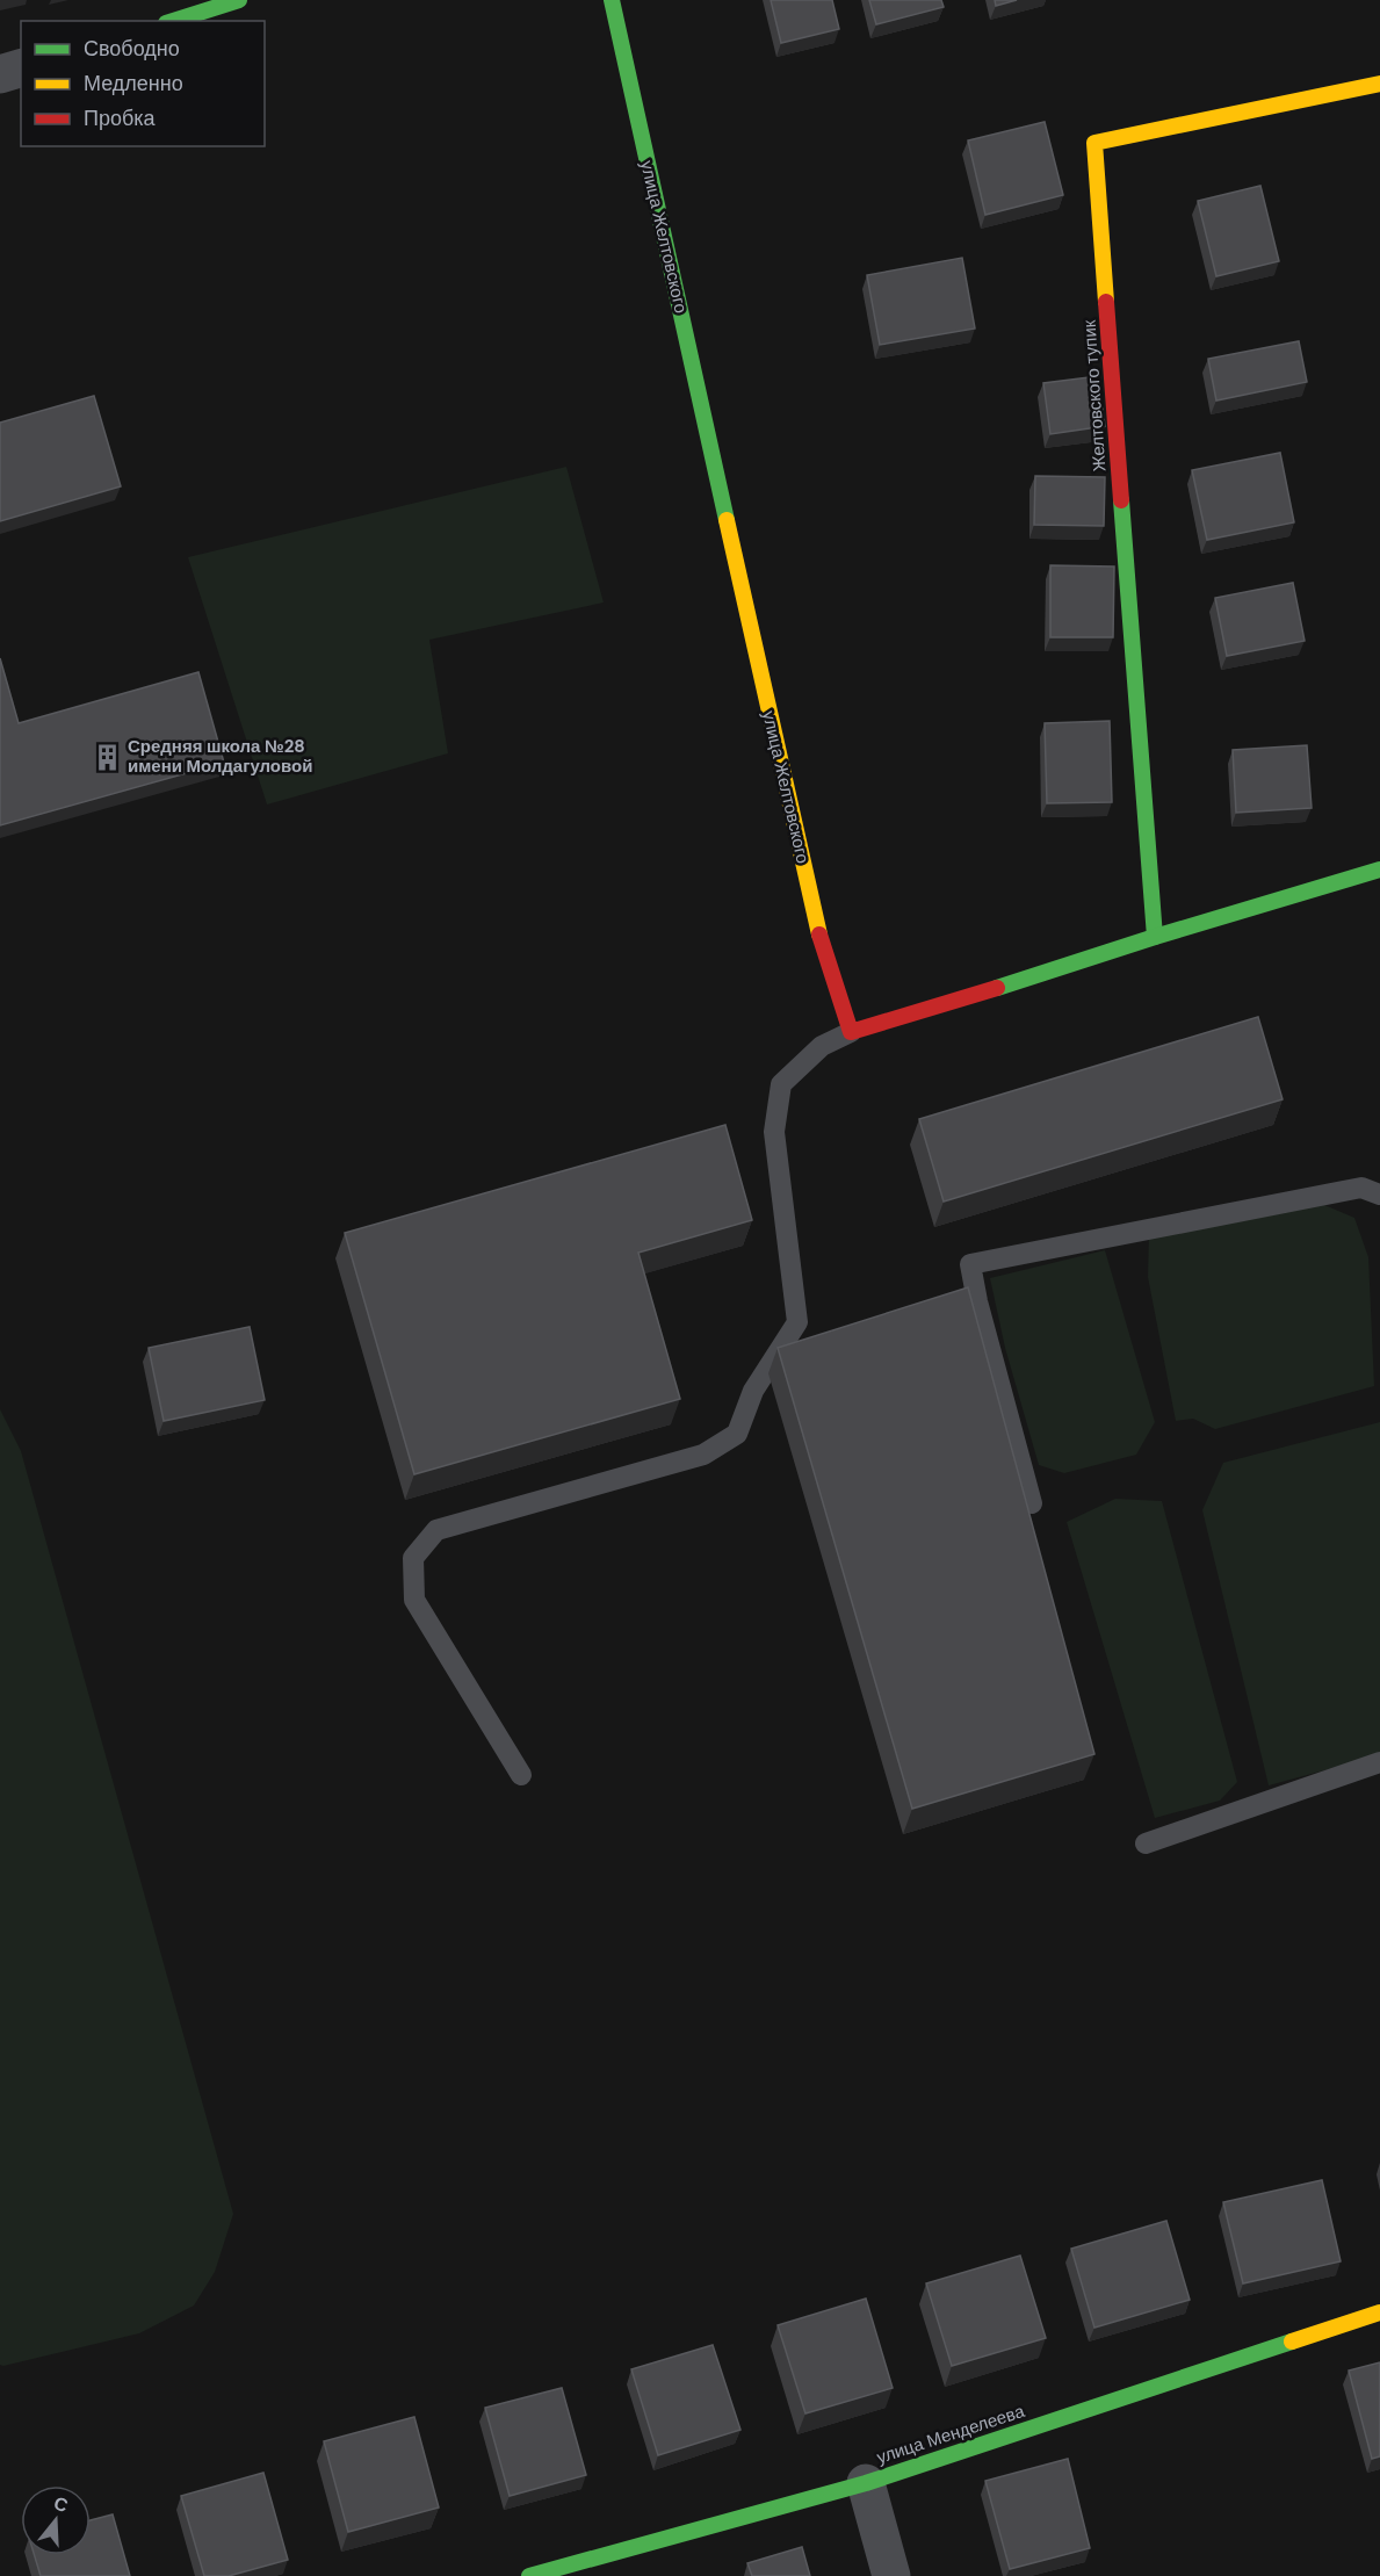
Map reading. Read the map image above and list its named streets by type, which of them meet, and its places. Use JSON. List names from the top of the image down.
{
  "streets": {
    "street": ["улица Желтовского", "Желтовского тупик", "улица Менделеева"]
  },
  "places": {
    "building": ["Средняя школа №28 имени Молдагуловой"]
  },
  "legend": ["Свободно", "Медленно", "Пробка"],
  "north": "top"
}
